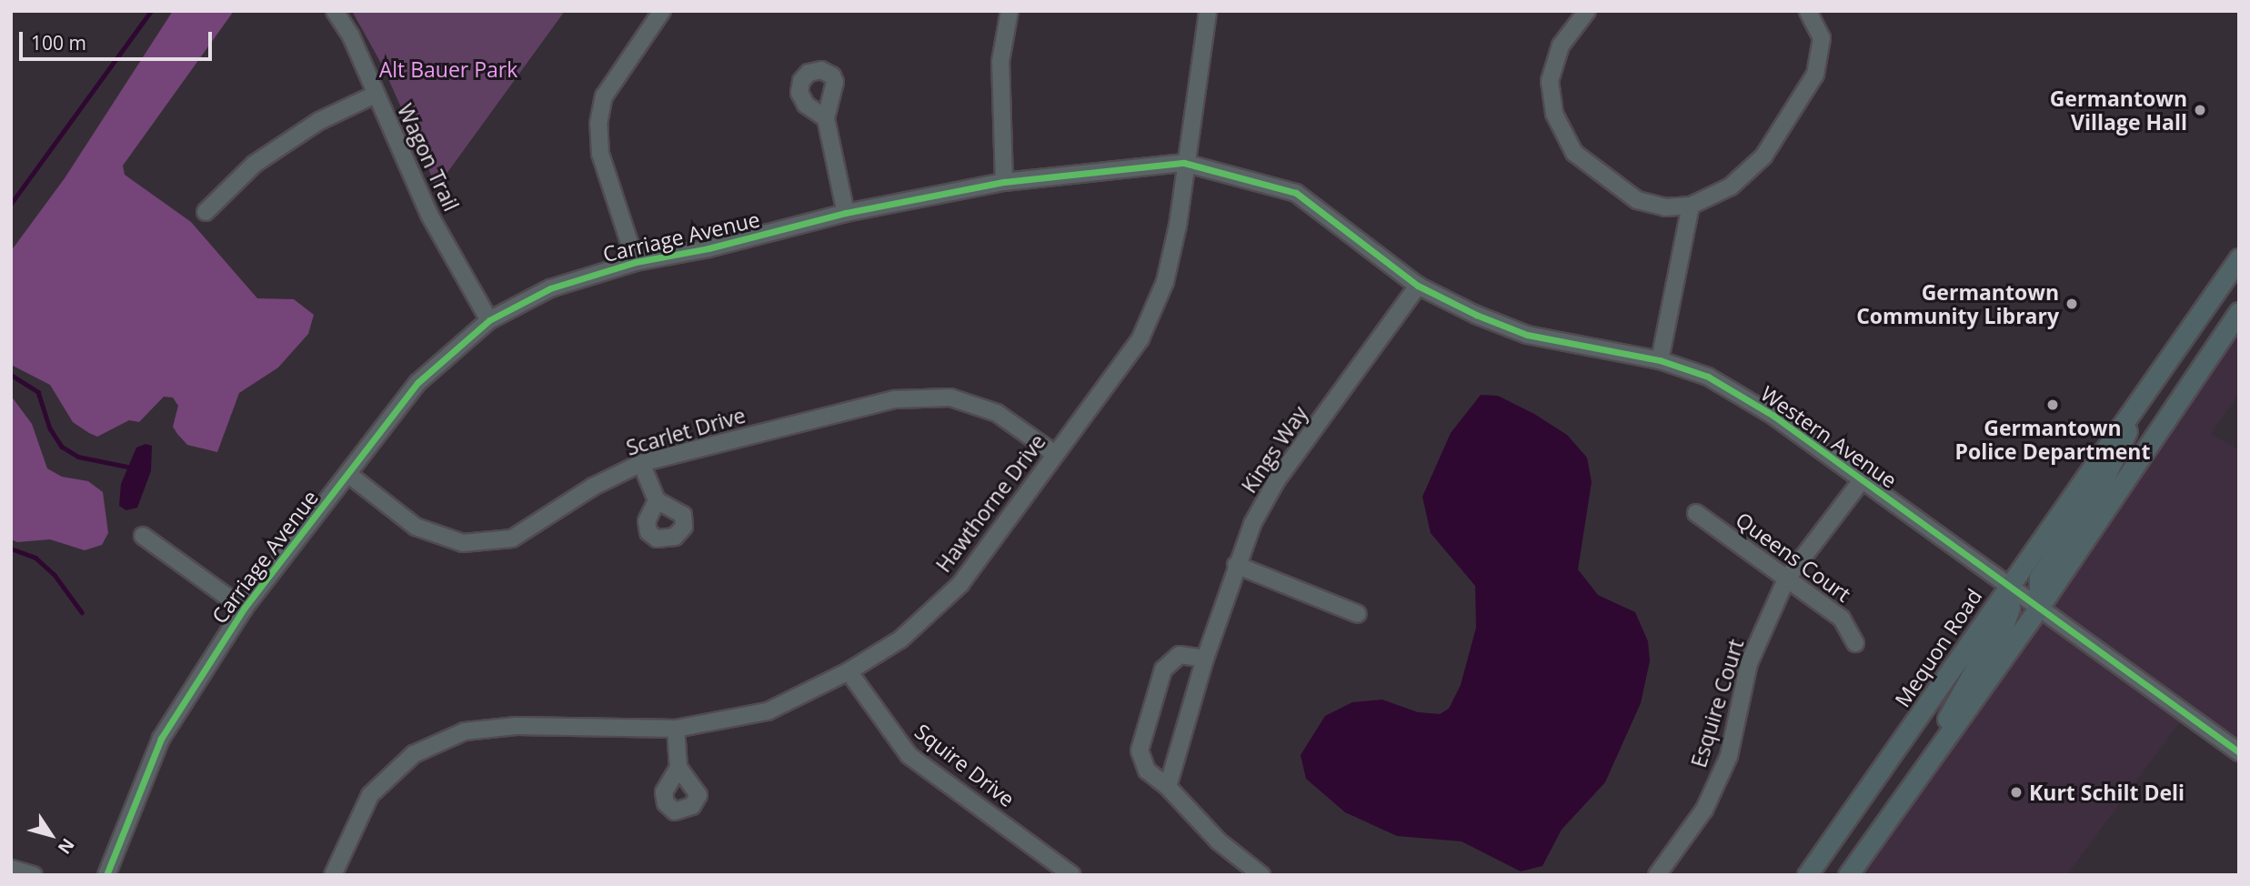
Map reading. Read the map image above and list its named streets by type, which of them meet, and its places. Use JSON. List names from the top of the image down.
{
  "streets": {
    "main road": ["Mequon Road"],
    "street": [
      "Wagon Trail",
      "Carriage Avenue",
      "Scarlet Drive",
      "Western Avenue",
      "Kings Way",
      "Hawthorne Drive",
      "Queens Court",
      "Esquire Court",
      "Squire Drive"
    ]
  },
  "crossings": [
    ["Wagon Trail", "Carriage Avenue"],
    ["Carriage Avenue", "Scarlet Drive"],
    ["Carriage Avenue", "Western Avenue"],
    ["Carriage Avenue", "Hawthorne Drive"],
    ["Scarlet Drive", "Hawthorne Drive"],
    ["Western Avenue", "Kings Way"],
    ["Western Avenue", "Hawthorne Drive"],
    ["Western Avenue", "Mequon Road"],
    ["Western Avenue", "Esquire Court"],
    ["Hawthorne Drive", "Squire Drive"],
    ["Queens Court", "Esquire Court"]
  ],
  "parks": ["Alt Bauer Park"],
  "places": [
    "Germantown Village Hall",
    "Germantown Community Library",
    "Germantown Police Department",
    "Kurt Schilt Deli"
  ],
  "scale_bar": "100 m",
  "north": "bottom right"
}
